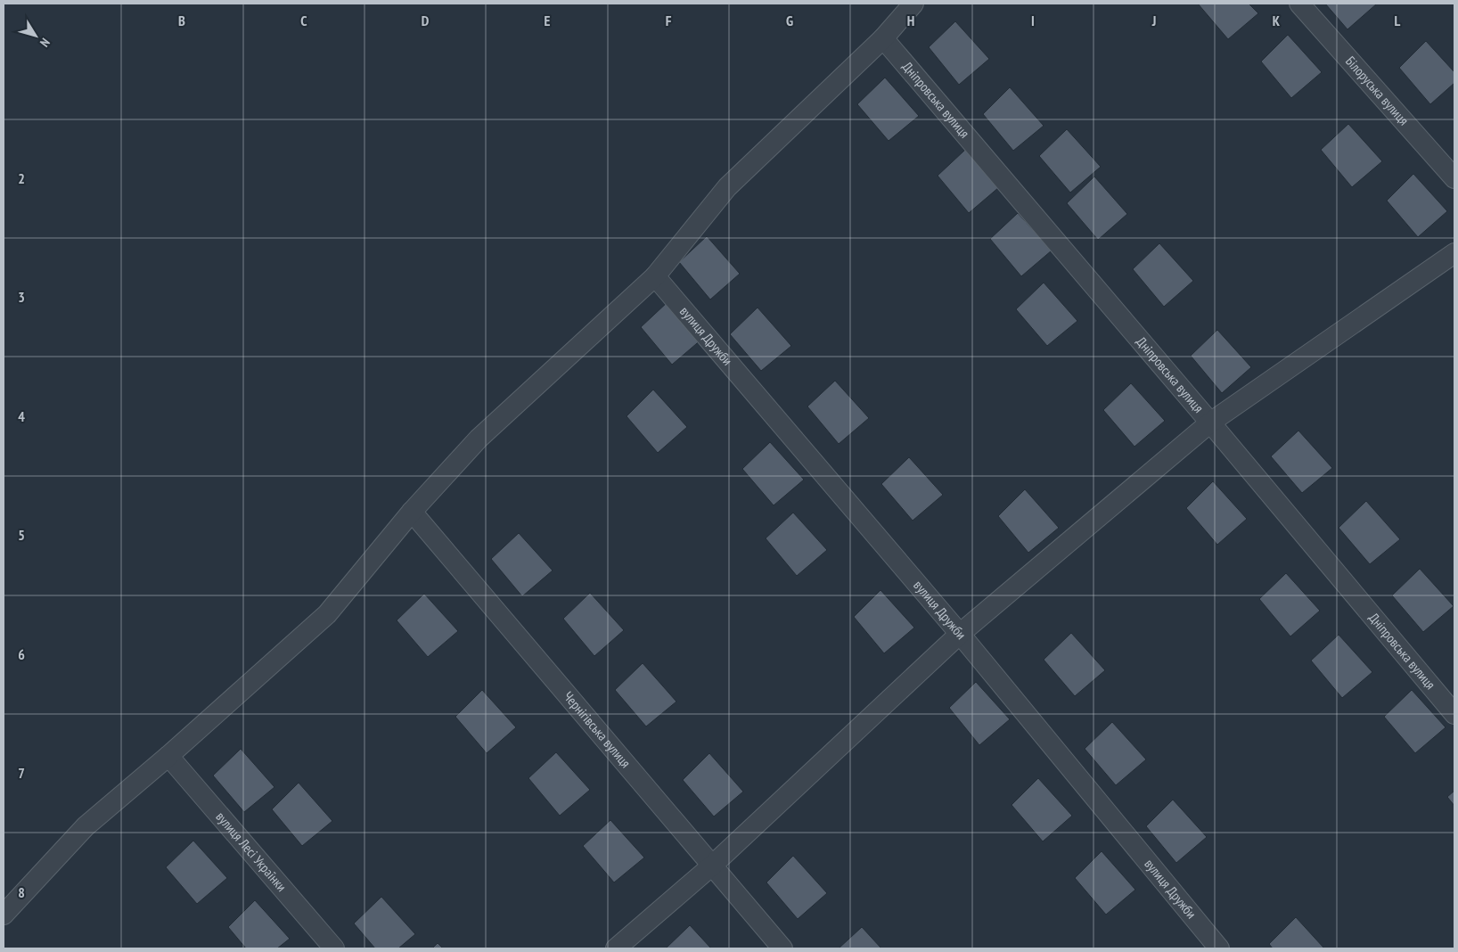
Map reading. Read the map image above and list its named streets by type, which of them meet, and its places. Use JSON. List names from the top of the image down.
{
  "streets": {
    "street": [
      "Білоруська вулиця",
      "Дніпровська вулиця",
      "вулиця Дружби",
      "Чернігівська вулиця",
      "вулиця Лесі Українки"
    ]
  },
  "north": "bottom right",
  "grid": {
    "columns": [
      "B",
      "C",
      "D",
      "E",
      "F",
      "G",
      "H",
      "I",
      "J",
      "K",
      "L"
    ],
    "rows": [
      "2",
      "3",
      "4",
      "5",
      "6",
      "7",
      "8"
    ]
  }
}
